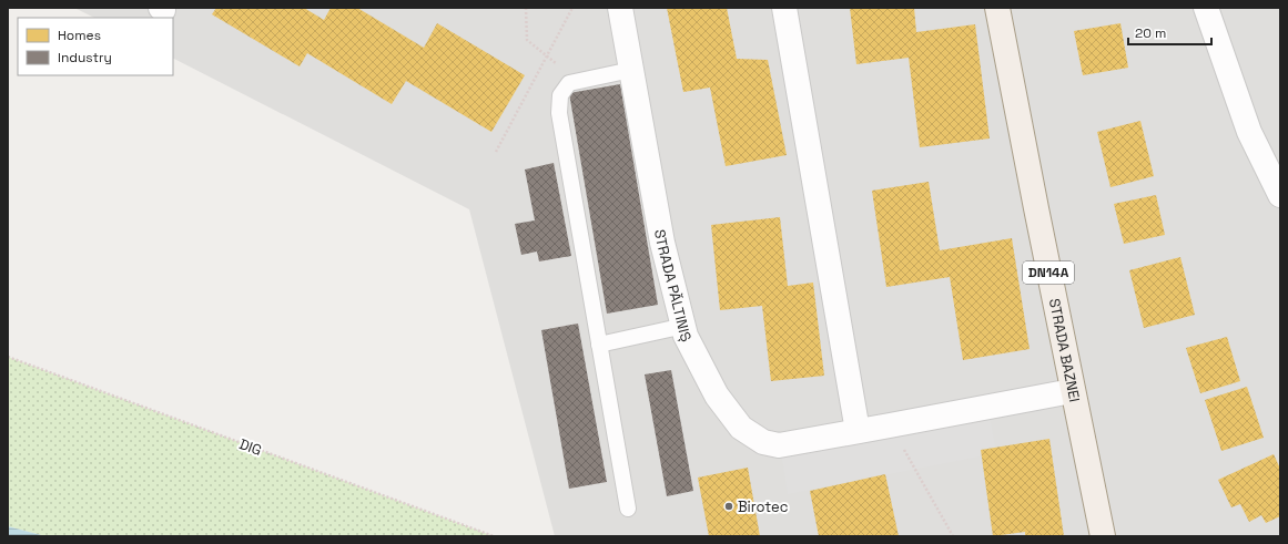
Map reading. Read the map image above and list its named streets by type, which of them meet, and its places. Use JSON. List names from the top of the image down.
{
  "streets": {
    "main road": ["DN14A", "STRADA BAZNEI"],
    "street": ["STRADA PĂLTINIȘ"],
    "path": ["DIG"]
  },
  "crossings": [
    ["STRADA PĂLTINIȘ", "STRADA BAZNEI"]
  ],
  "places": ["Birotec"],
  "legend": ["Homes", "Industry"],
  "scale_bar": "20 m"
}
